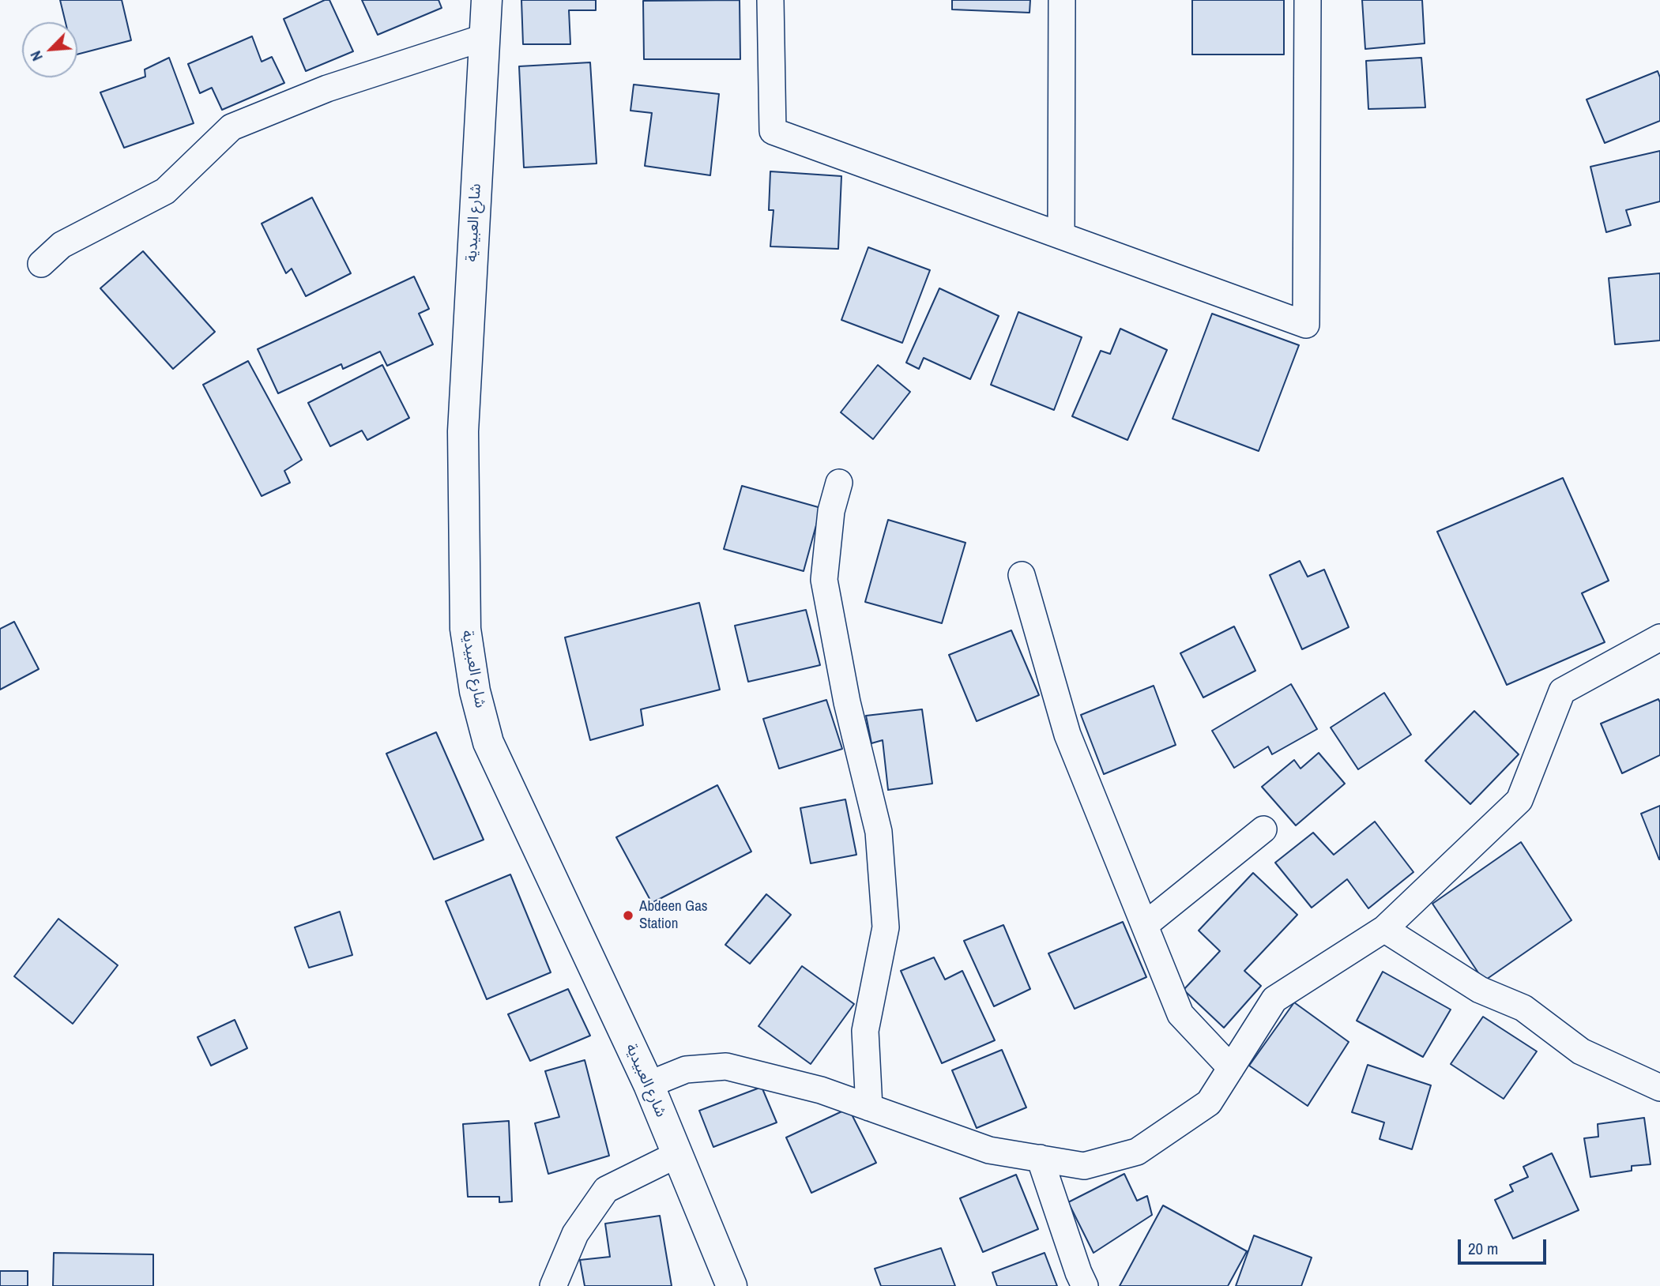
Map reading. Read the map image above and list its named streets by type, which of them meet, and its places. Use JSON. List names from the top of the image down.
{
  "streets": {
    "main road": ["شارع العبيدية"]
  },
  "places": ["Abdeen Gas Station"],
  "scale_bar": "20 m",
  "north": "bottom left"
}
